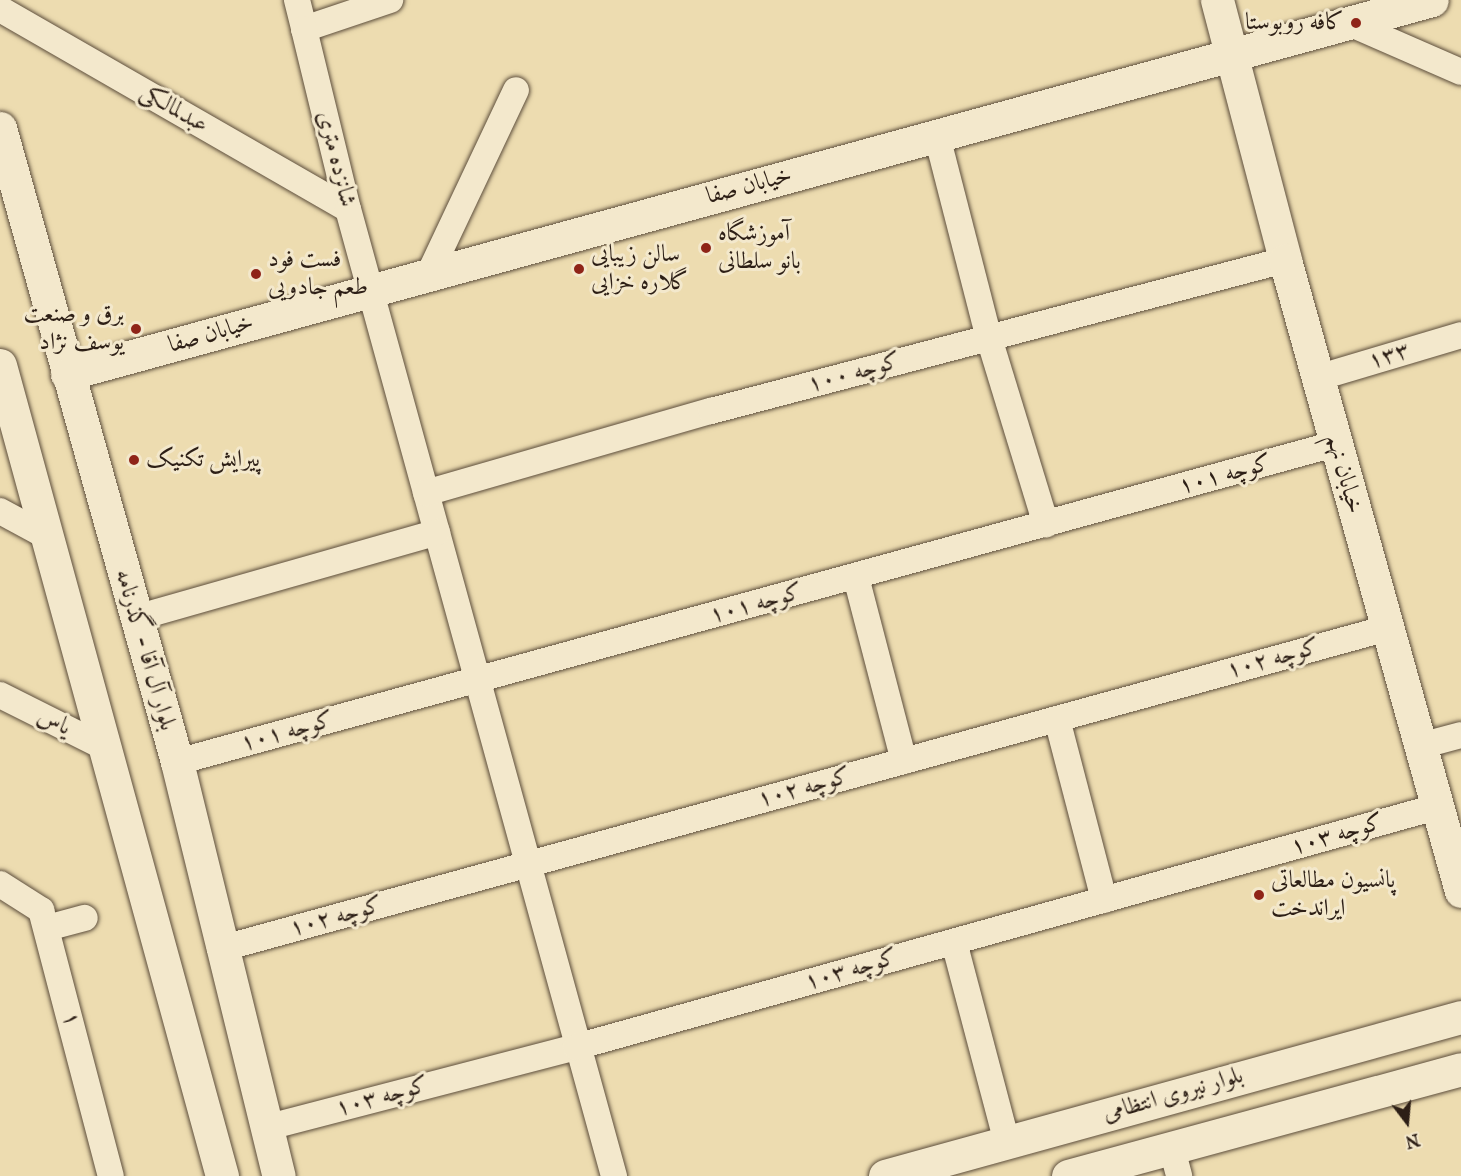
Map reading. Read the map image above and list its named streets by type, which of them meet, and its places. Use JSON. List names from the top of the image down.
{
  "streets": {
    "street": [
      "عبدلمالکی",
      "شانزده متری",
      "خیابان صفا",
      "۱۳۳",
      "کوچه ۱۰۰",
      "خیابان نهم",
      "کوچه ۱۰۱",
      "بلوار آل آقا - گذرنامه",
      "کوچه ۱۰۲",
      "یاس",
      "کوچه ۱۰۳",
      "۱",
      "بلوار نیروی انتظامی"
    ]
  },
  "crossings": [
    ["عبدلمالکی", "شانزده متری"],
    ["شانزده متری", "خیابان صفا"],
    ["شانزده متری", "کوچه ۱۰۰"],
    ["شانزده متری", "کوچه ۱۰۱"],
    ["شانزده متری", "کوچه ۱۰۲"],
    ["شانزده متری", "کوچه ۱۰۳"],
    ["خیابان صفا", "خیابان نهم"],
    ["خیابان صفا", "بلوار آل آقا - گذرنامه"],
    ["۱۳۳", "خیابان نهم"],
    ["کوچه ۱۰۰", "خیابان نهم"],
    ["خیابان نهم", "کوچه ۱۰۱"],
    ["خیابان نهم", "کوچه ۱۰۲"],
    ["خیابان نهم", "کوچه ۱۰۳"],
    ["کوچه ۱۰۱", "بلوار آل آقا - گذرنامه"],
    ["بلوار آل آقا - گذرنامه", "کوچه ۱۰۲"],
    ["بلوار آل آقا - گذرنامه", "کوچه ۱۰۳"]
  ],
  "places": [
    "کافه روبوستا",
    "آموزشگاه بانو سلطانی",
    "سالن زیبایی گلاره خزایی",
    "فست فود طعم جادویی",
    "برق و صنعت یوسف نژاد",
    "پیرایش تکنیک",
    "پانسیون مطالعاتی ایراندخت"
  ],
  "north": "bottom"
}
